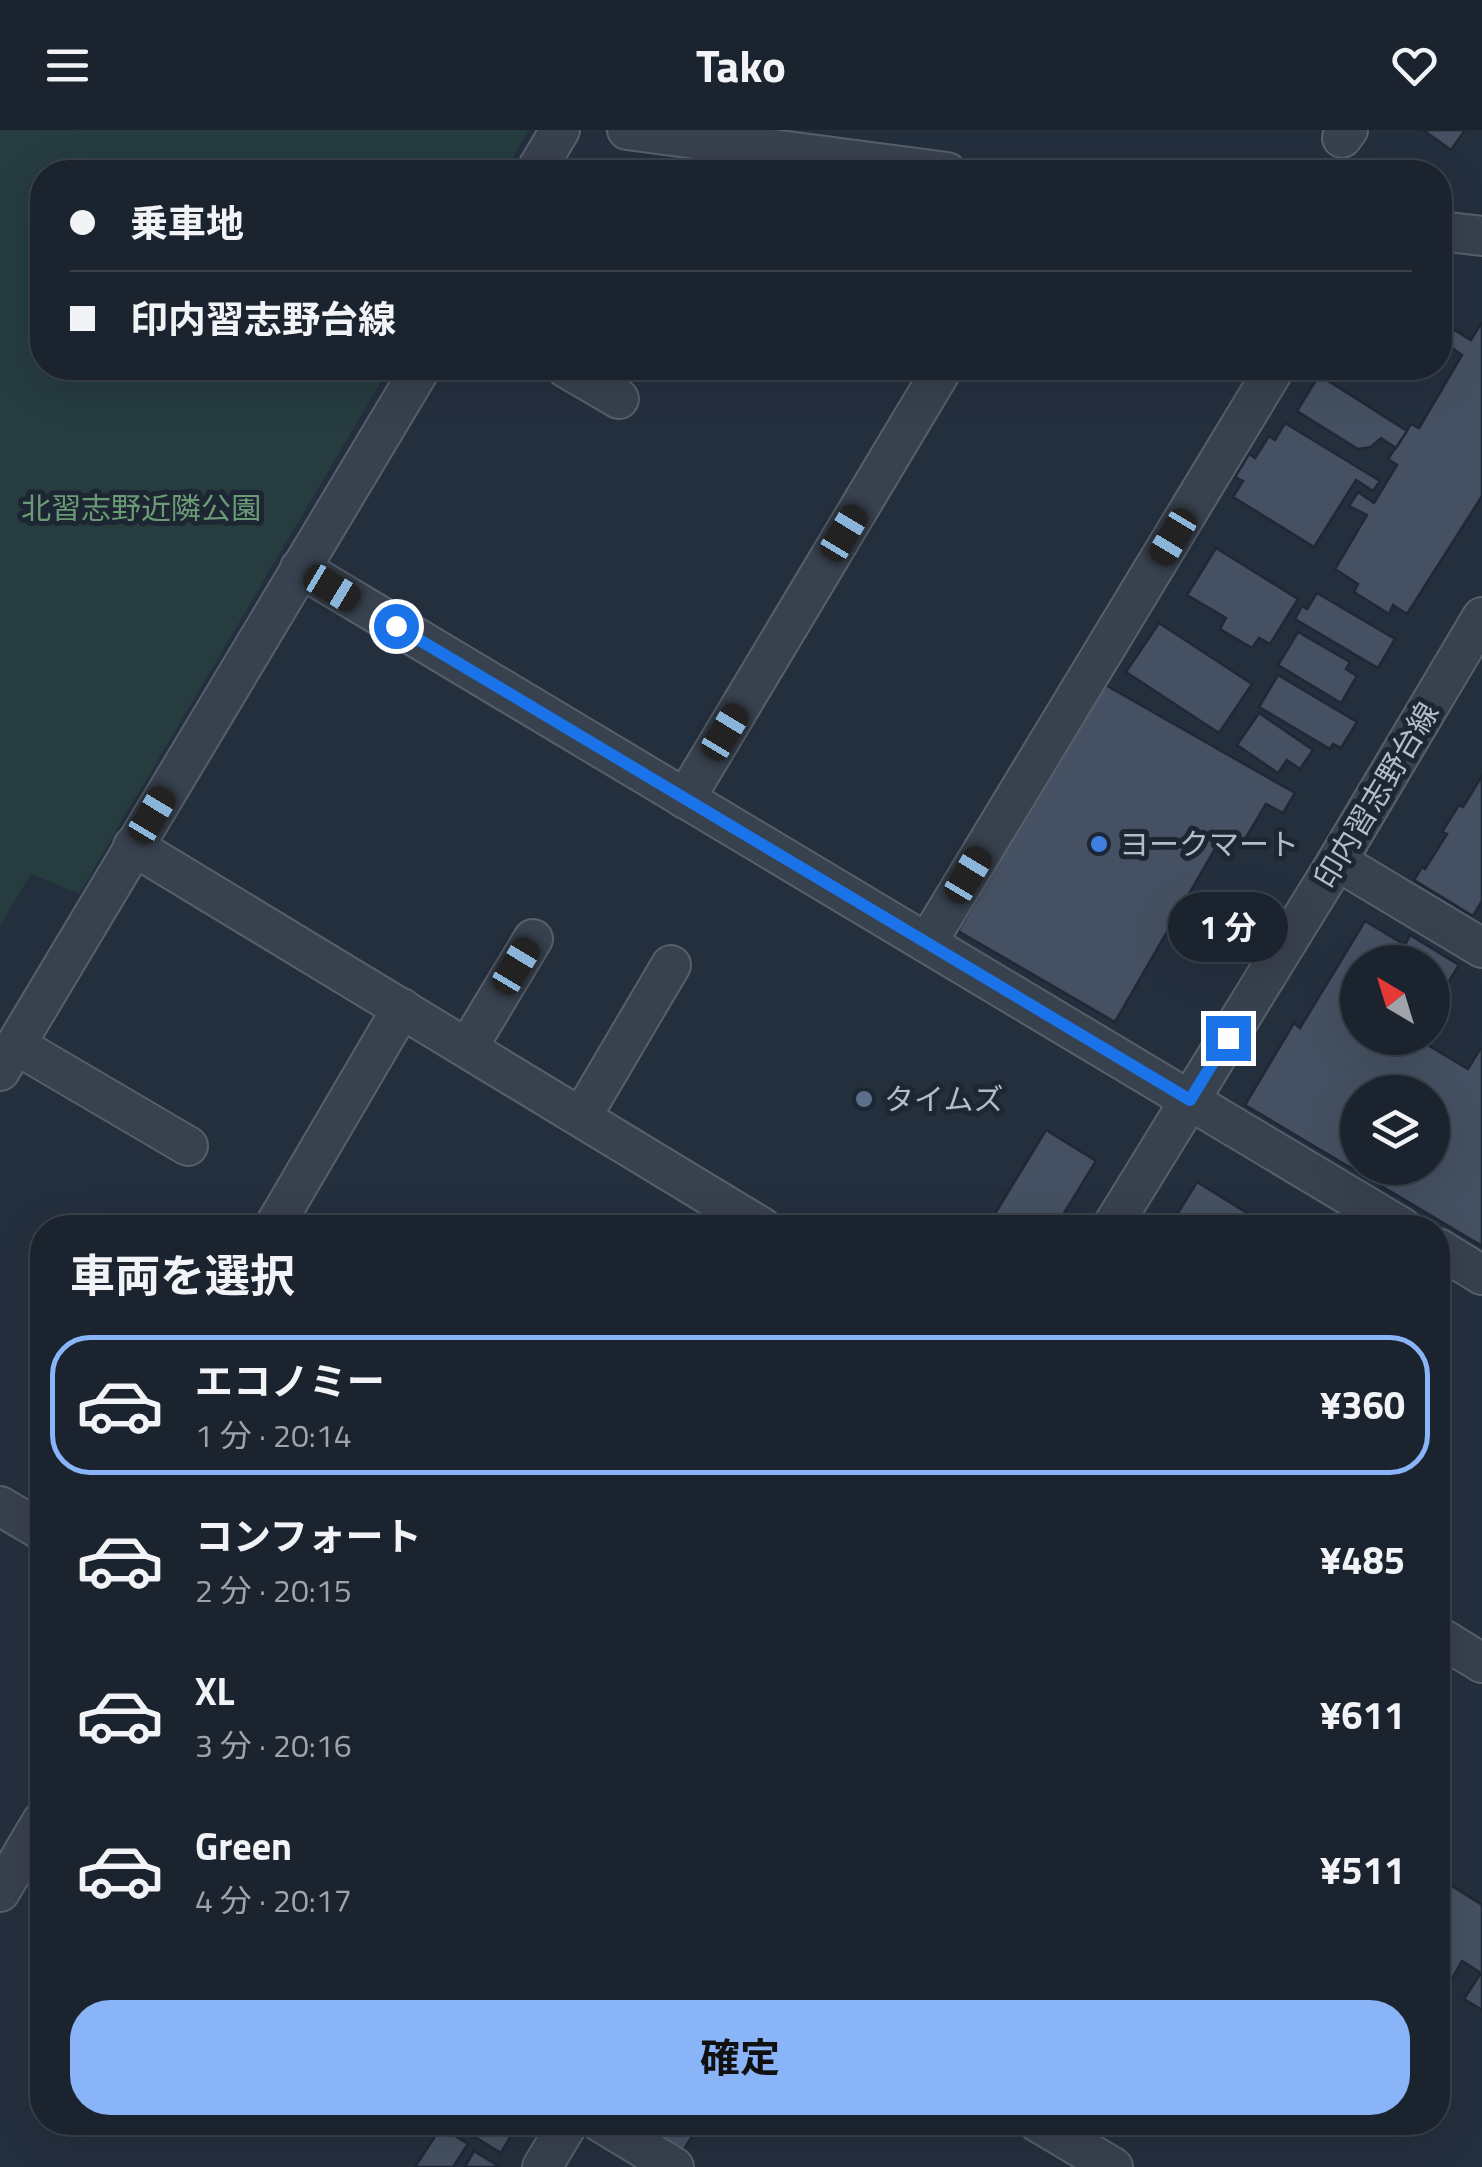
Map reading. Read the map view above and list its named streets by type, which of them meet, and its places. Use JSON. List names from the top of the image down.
{
  "streets": {
    "street": ["印内習志野台線"]
  },
  "parks": ["北習志野近隣公園"],
  "places": ["ヨークマート", "タイムズ"],
  "north": "top left",
  "page": {
    "header": "Tako",
    "banner": ["乗車地", "印内習志野台線"],
    "bubble": "1 分",
    "heading": "車両を選択",
    "list": [
      {
        "name": "エコノミー",
        "note": "1 分 · 20:14",
        "value": "¥360"
      },
      {
        "name": "コンフォート",
        "note": "2 分 · 20:15",
        "value": "¥485"
      },
      {
        "name": "XL",
        "note": "3 分 · 20:16",
        "value": "¥611"
      },
      {
        "name": "Green",
        "note": "4 分 · 20:17",
        "value": "¥511"
      }
    ],
    "buttons": "確定"
  }
}
